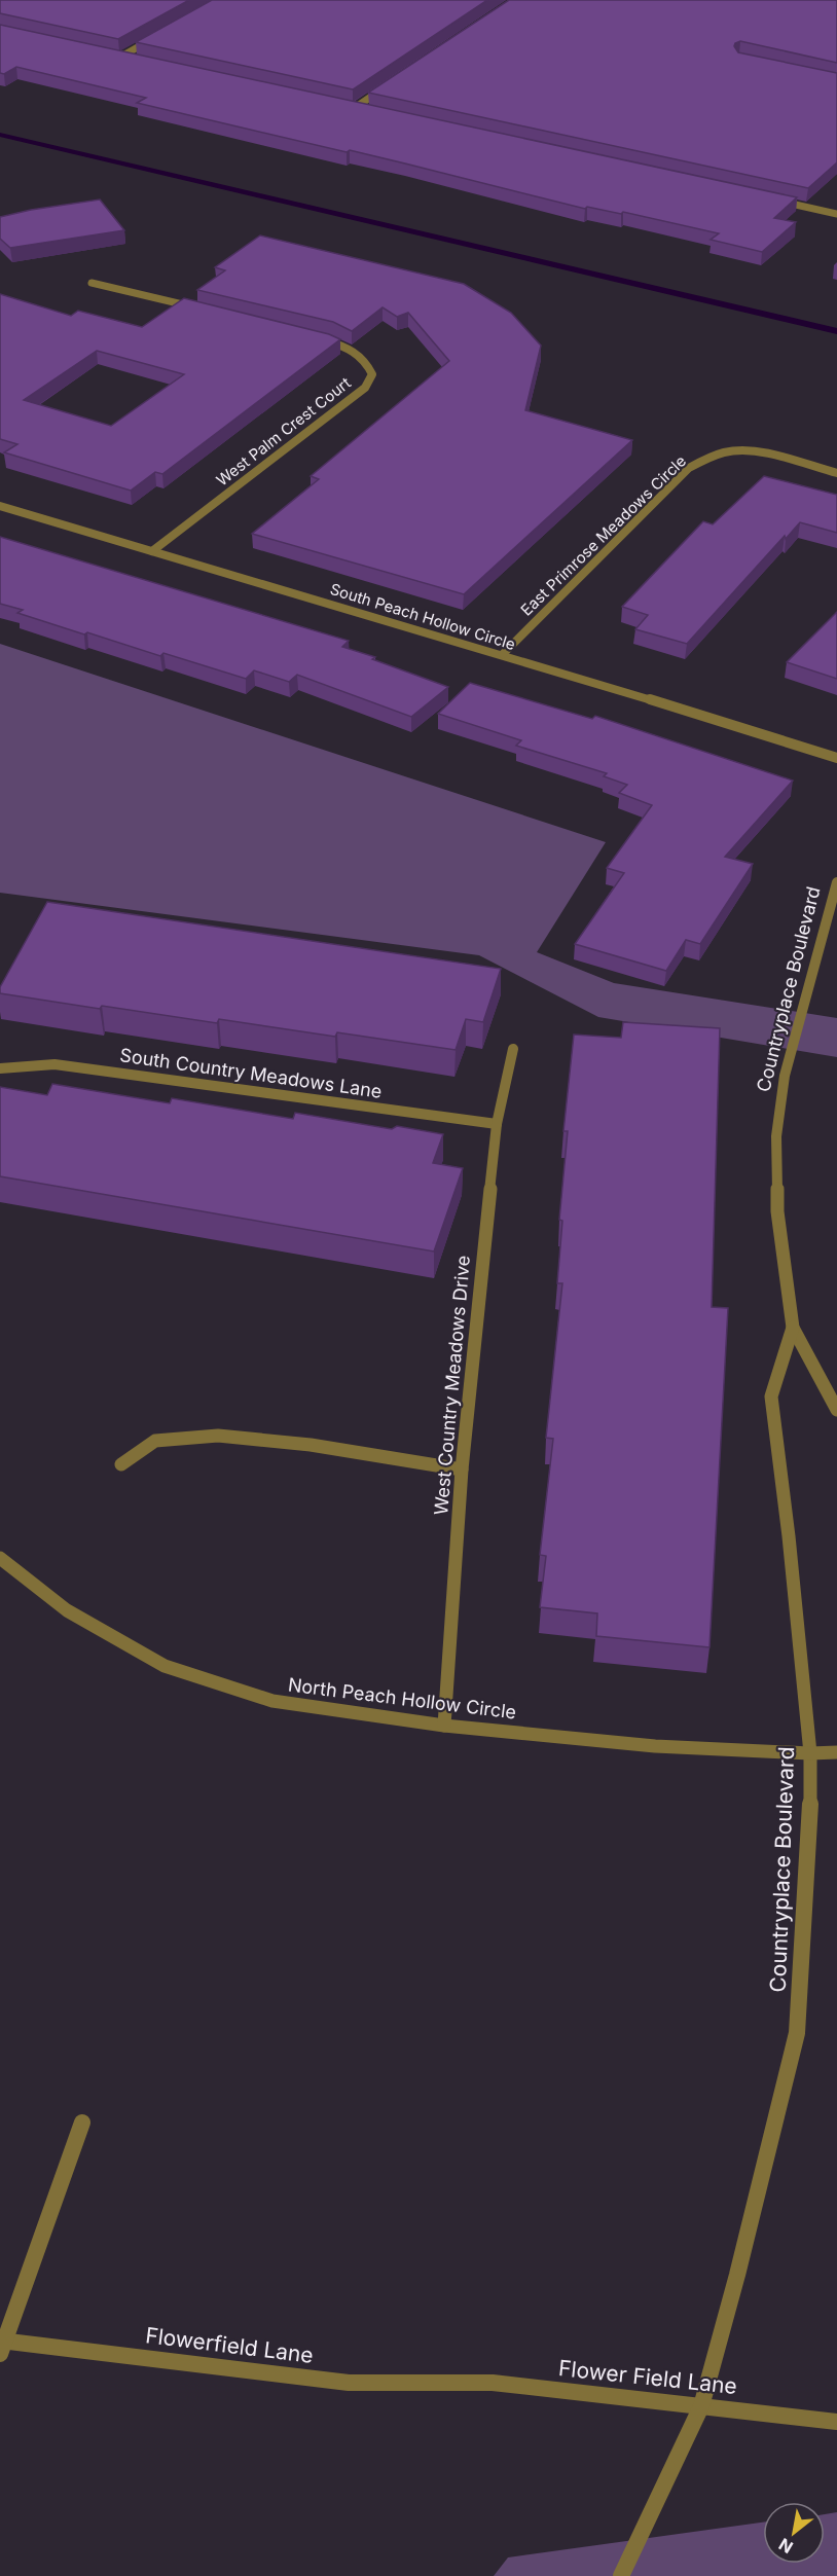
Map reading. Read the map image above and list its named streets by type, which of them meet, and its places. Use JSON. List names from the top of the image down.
{
  "streets": {
    "street": [
      "West Palm Crest Court",
      "East Primrose Meadows Circle",
      "South Peach Hollow Circle",
      "Countryplace Boulevard",
      "South Country Meadows Lane",
      "West Country Meadows Drive",
      "North Peach Hollow Circle",
      "Flowerfield Lane",
      "Flower Field Lane"
    ]
  },
  "crossings": [
    ["West Palm Crest Court", "South Peach Hollow Circle"],
    ["East Primrose Meadows Circle", "South Peach Hollow Circle"],
    ["Countryplace Boulevard", "North Peach Hollow Circle"],
    ["Countryplace Boulevard", "Flower Field Lane"],
    ["South Country Meadows Lane", "West Country Meadows Drive"],
    ["West Country Meadows Drive", "North Peach Hollow Circle"],
    ["Flowerfield Lane", "Flower Field Lane"]
  ],
  "north": "bottom left"
}
